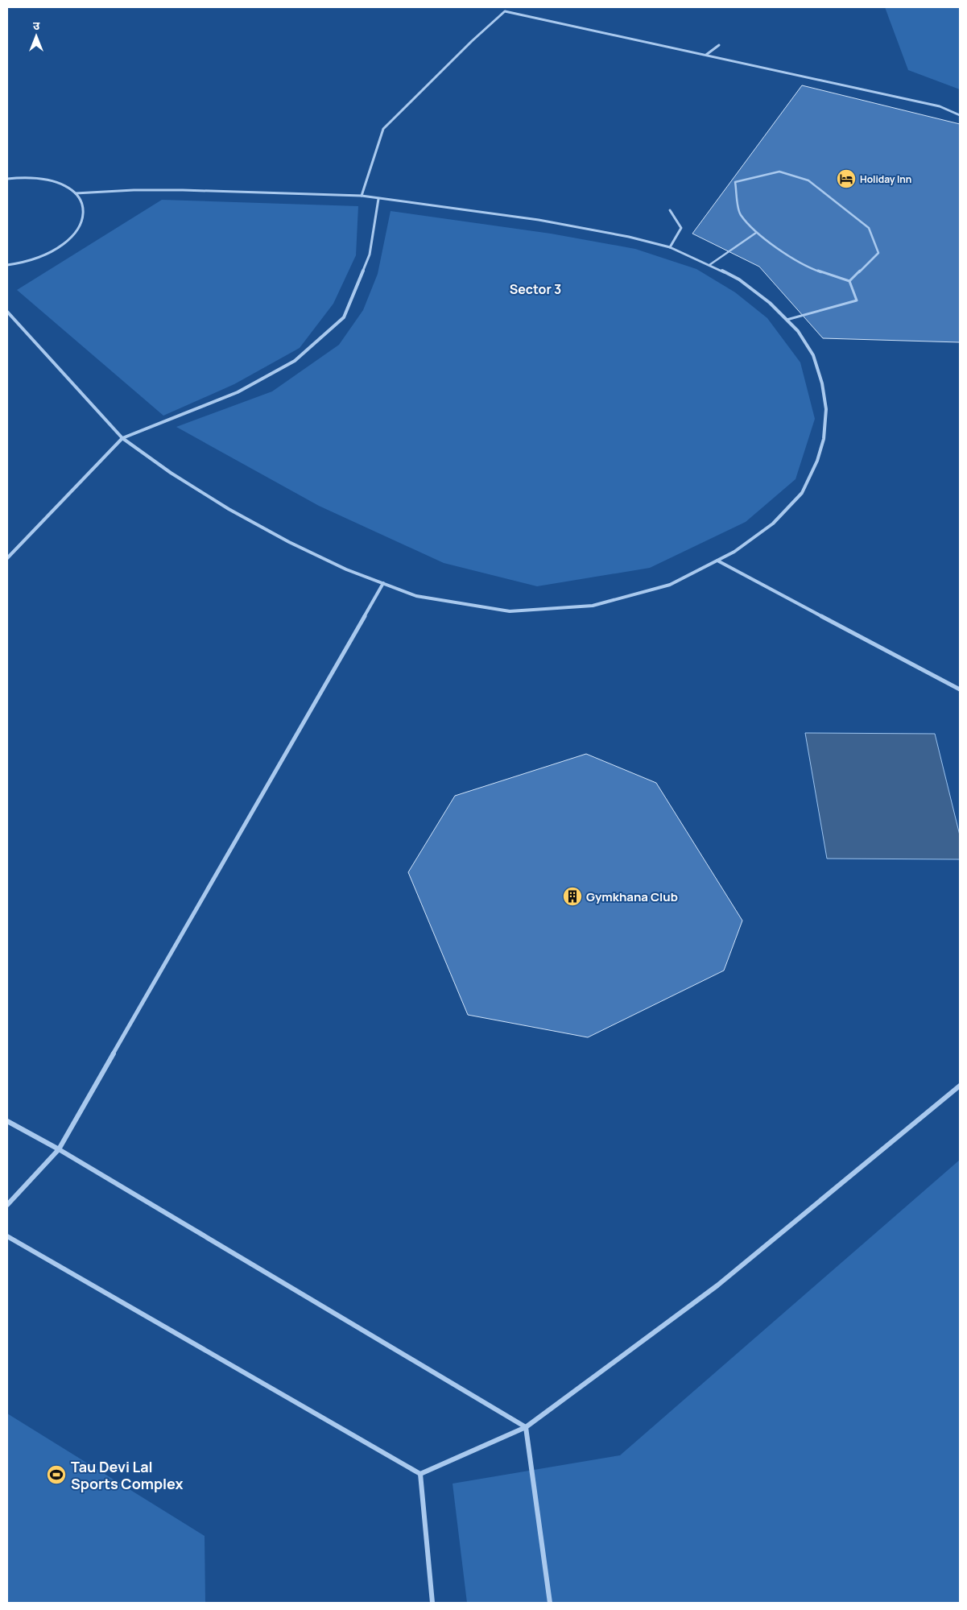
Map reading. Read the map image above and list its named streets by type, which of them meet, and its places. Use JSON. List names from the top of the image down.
{
  "districts": ["Sector 3"],
  "places": {
    "hotel": ["Holiday Inn"],
    "building": ["Gymkhana Club"],
    "sports": ["Tau Devi Lal Sports Complex"]
  },
  "north": "top"
}
